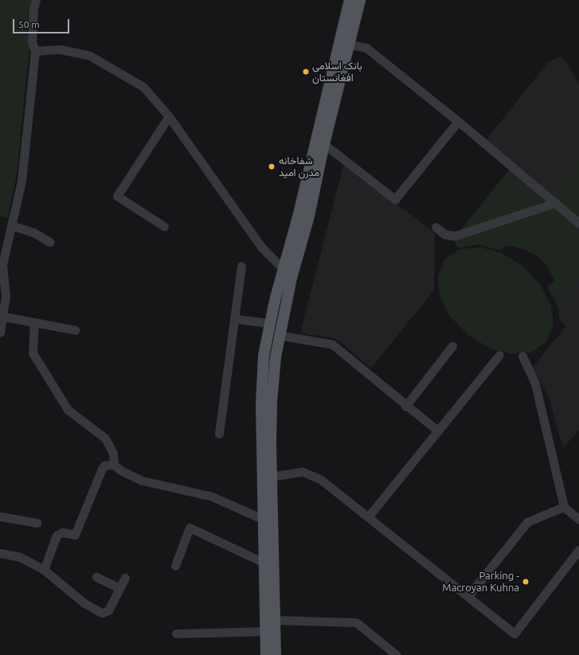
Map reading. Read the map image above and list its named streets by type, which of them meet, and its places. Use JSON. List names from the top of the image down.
{
  "places": ["بانک اسلامی افغانستان", "شفاخانه مدرن امید", "Parking - Macroyan Kuhna"],
  "scale_bar": "50 m"
}
